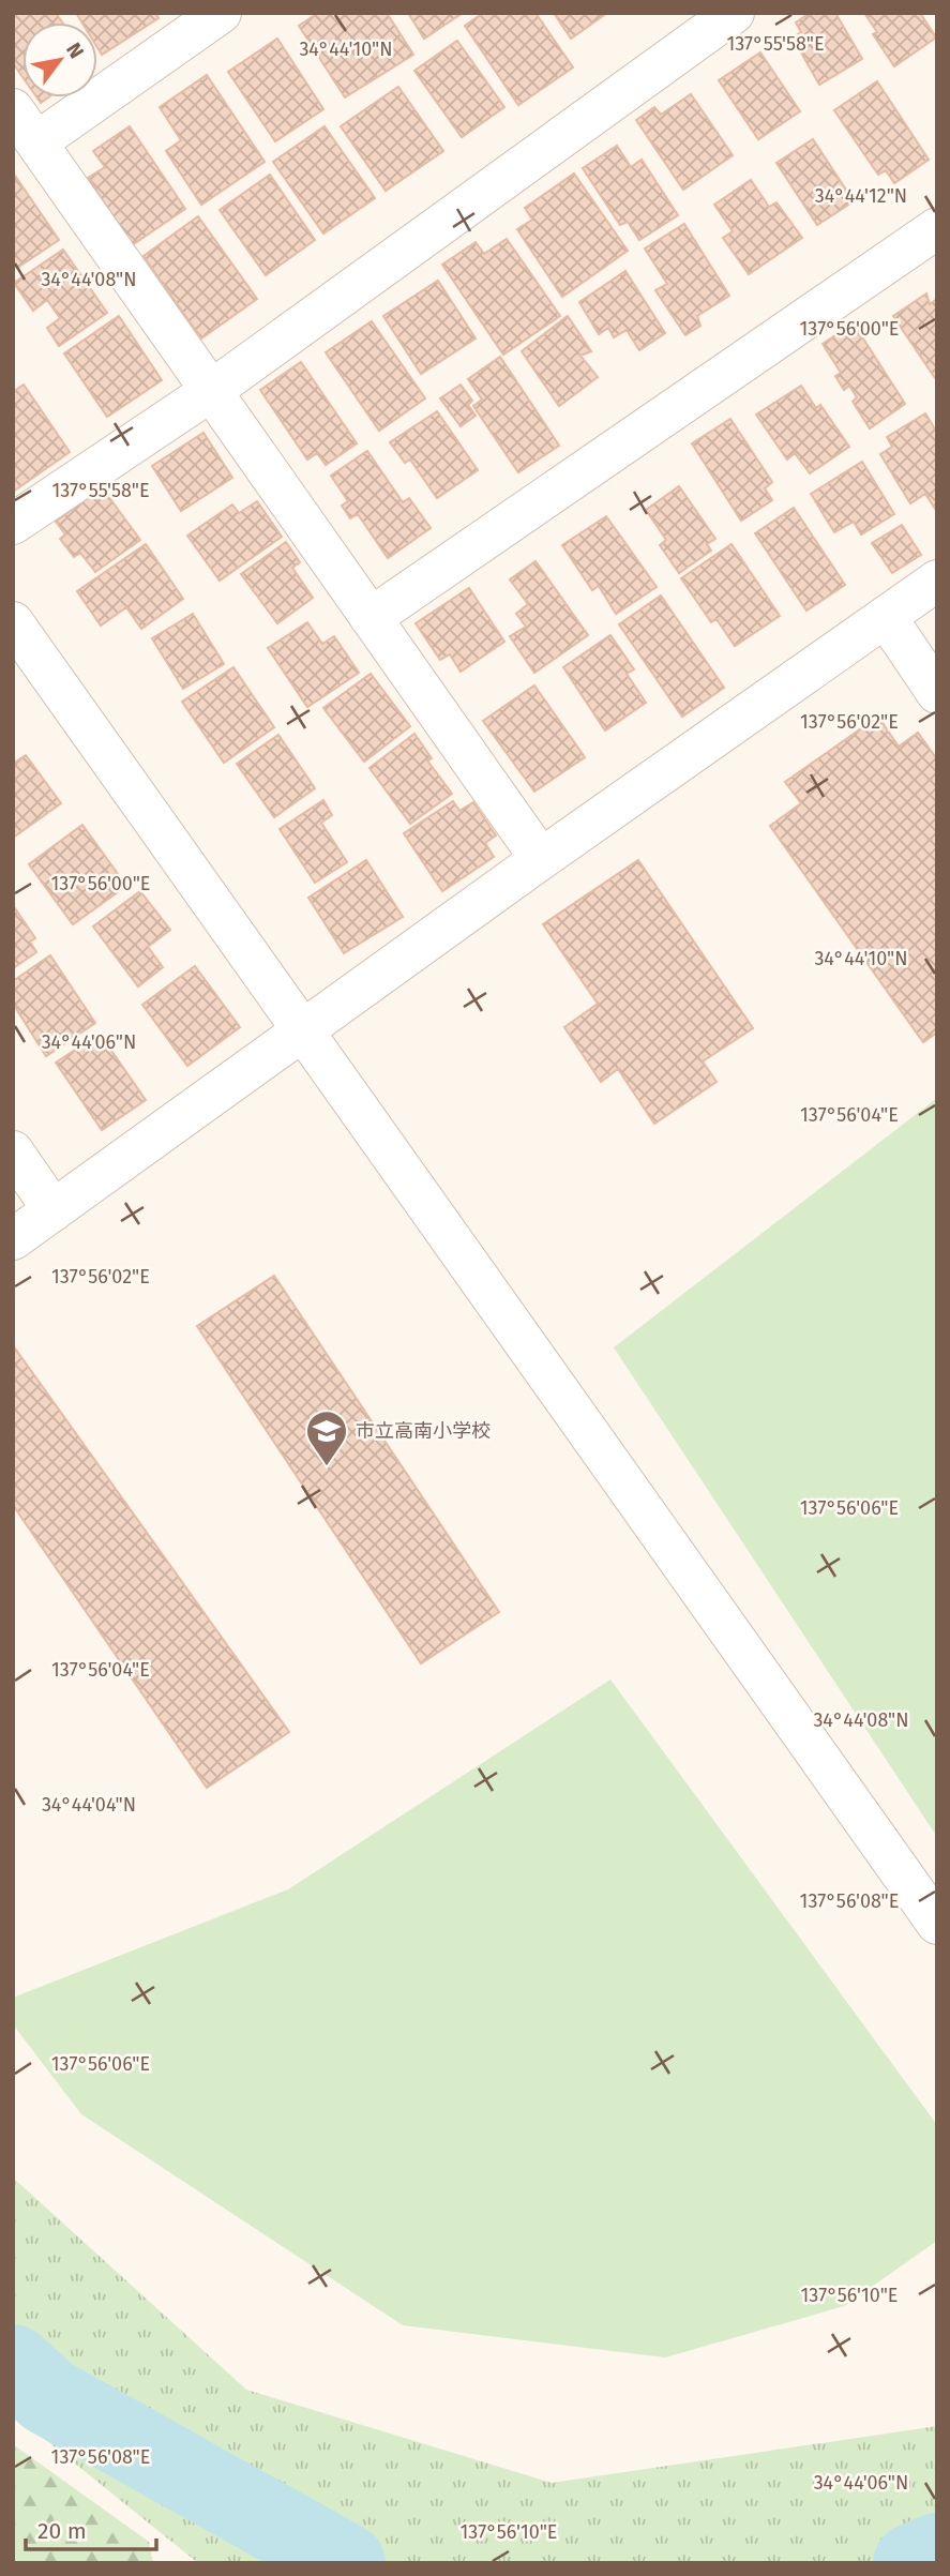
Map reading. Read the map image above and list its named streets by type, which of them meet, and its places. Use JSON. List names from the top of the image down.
{
  "places": {
    "school or university": ["市立高南小学校"]
  },
  "scale_bar": "20 m",
  "north": "top right",
  "coordinates": [
    "137°55'58\"E",
    "34°44'10\"N",
    "34°44'12\"N",
    "34°44'08\"N",
    "137°56'00\"E",
    "137°56'02\"E",
    "34°44'06\"N",
    "137°56'04\"E",
    "137°56'06\"E",
    "34°44'04\"N",
    "137°56'08\"E",
    "137°56'10\"E"
  ]
}
